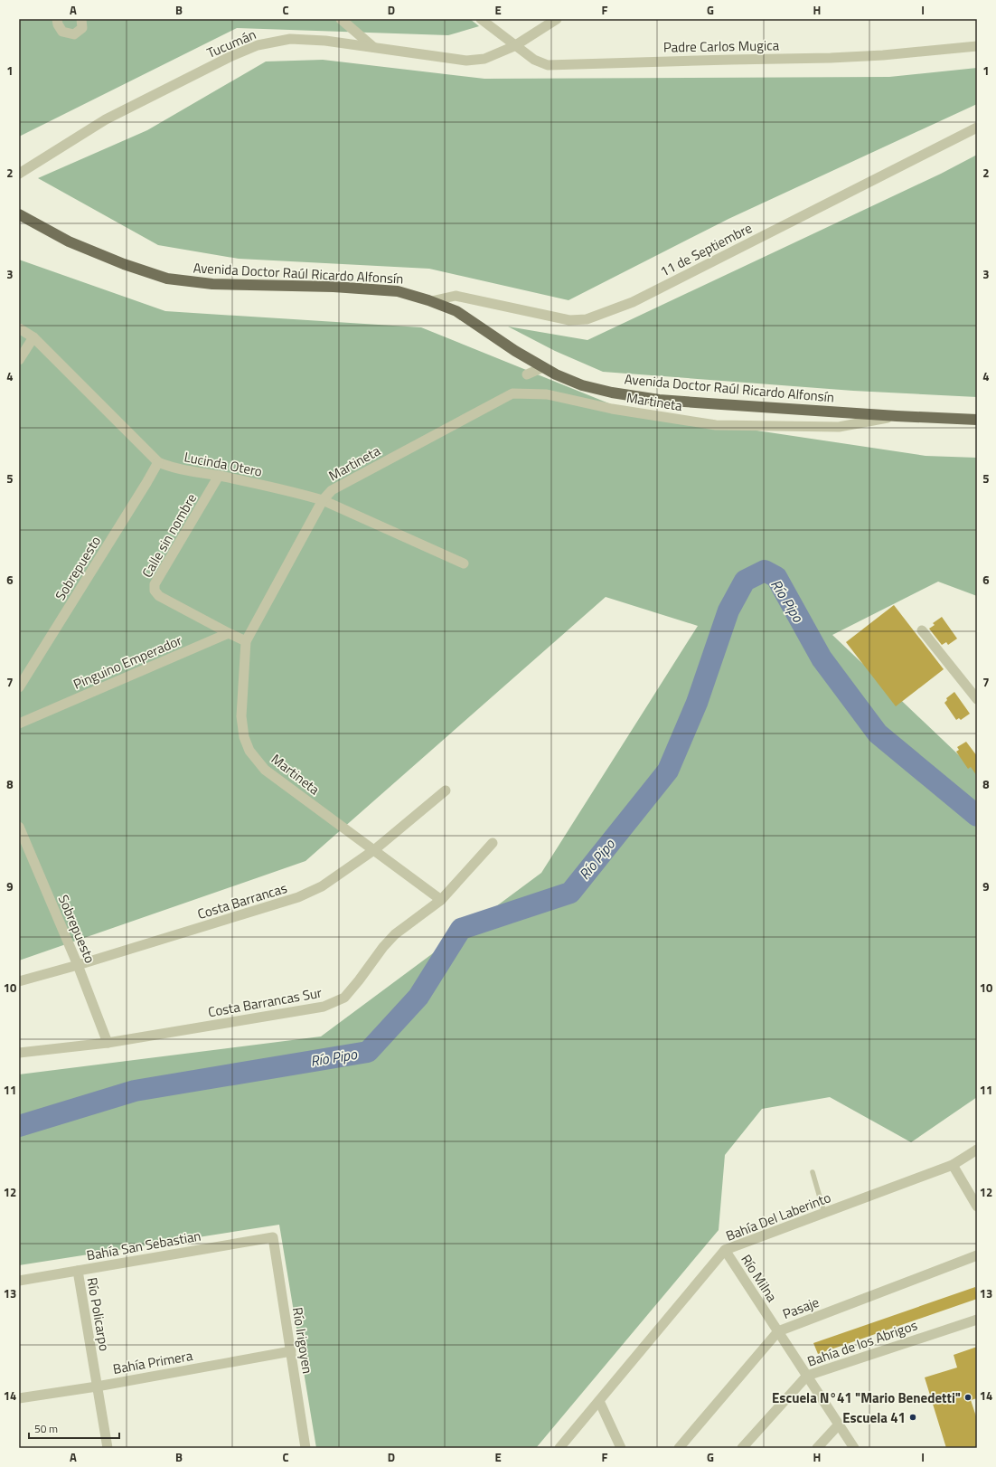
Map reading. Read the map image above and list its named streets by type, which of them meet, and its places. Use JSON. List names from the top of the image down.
{
  "streets": {
    "main road": ["Avenida Doctor Raúl Ricardo Alfonsín"],
    "street": [
      "Tucumán",
      "Padre Carlos Mugica",
      "11 de Septiembre",
      "Martineta",
      "Lucinda Otero",
      "Calle sin nombre",
      "Sobrepuesto",
      "Pinguino Emperador",
      "Costa Barrancas",
      "Costa Barrancas Sur",
      "Bahía Del Laberinto",
      "Bahía San Sebastian",
      "Río Milna",
      "Pasaje",
      "Río Policarpo",
      "Río Irigoyen",
      "Bahía de los Abrigos",
      "Bahía Primera"
    ]
  },
  "crossings": [
    ["Tucumán", "Padre Carlos Mugica"],
    ["11 de Septiembre", "Avenida Doctor Raúl Ricardo Alfonsín"],
    ["Avenida Doctor Raúl Ricardo Alfonsín", "Martineta"],
    ["Martineta", "Lucinda Otero"],
    ["Martineta", "Costa Barrancas"],
    ["Martineta", "Costa Barrancas Sur"],
    ["Lucinda Otero", "Calle sin nombre"],
    ["Lucinda Otero", "Sobrepuesto"],
    ["Calle sin nombre", "Pinguino Emperador"],
    ["Sobrepuesto", "Costa Barrancas"],
    ["Sobrepuesto", "Costa Barrancas Sur"],
    ["Bahía Del Laberinto", "Río Milna"],
    ["Bahía San Sebastian", "Río Policarpo"],
    ["Bahía San Sebastian", "Río Irigoyen"],
    ["Río Milna", "Pasaje"],
    ["Río Milna", "Bahía de los Abrigos"],
    ["Río Policarpo", "Bahía Primera"],
    ["Río Irigoyen", "Bahía Primera"]
  ],
  "water": ["Río Pipo"],
  "places": ["Escuela N°41 \"Mario Benedetti\"", "Escuela 41"],
  "scale_bar": "50 m",
  "grid": {
    "columns": [
      "A",
      "B",
      "C",
      "D",
      "E",
      "F",
      "G",
      "H",
      "I"
    ],
    "rows": [
      "1",
      "2",
      "3",
      "4",
      "5",
      "6",
      "7",
      "8",
      "9",
      "10",
      "11",
      "12",
      "13",
      "14"
    ]
  }
}
